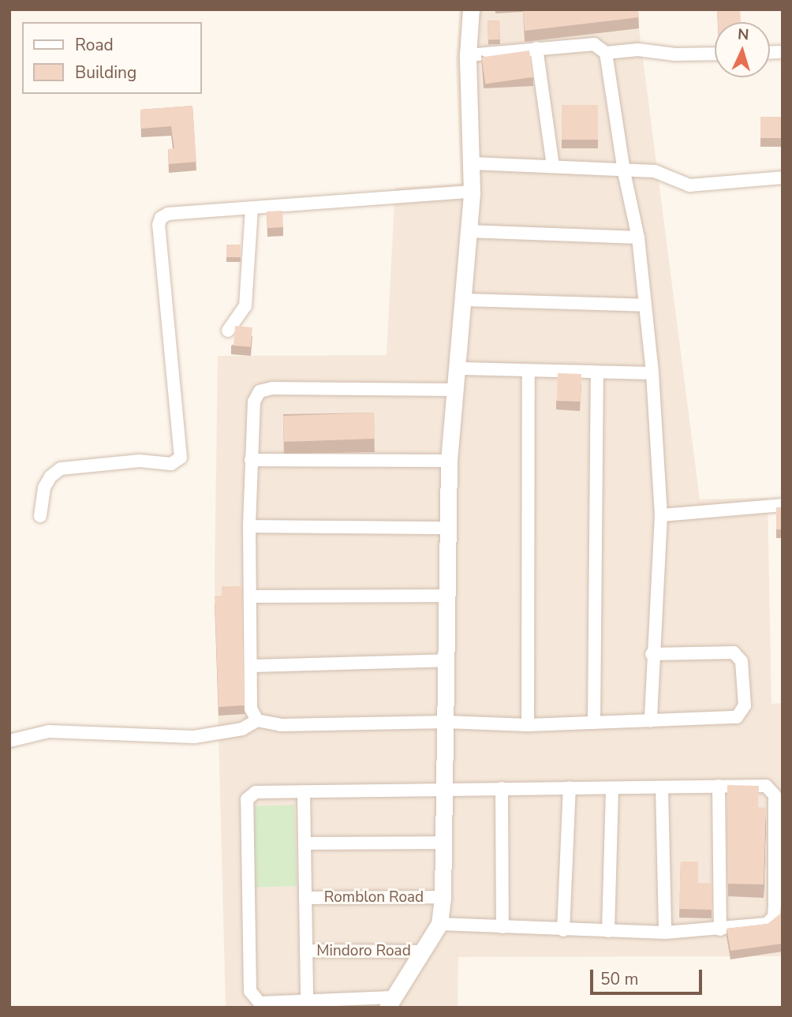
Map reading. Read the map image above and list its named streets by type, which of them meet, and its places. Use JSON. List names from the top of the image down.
{
  "streets": {
    "street": ["Romblon Road", "Mindoro Road"]
  },
  "legend": ["Road", "Building"],
  "scale_bar": "50 m",
  "north": "top"
}
